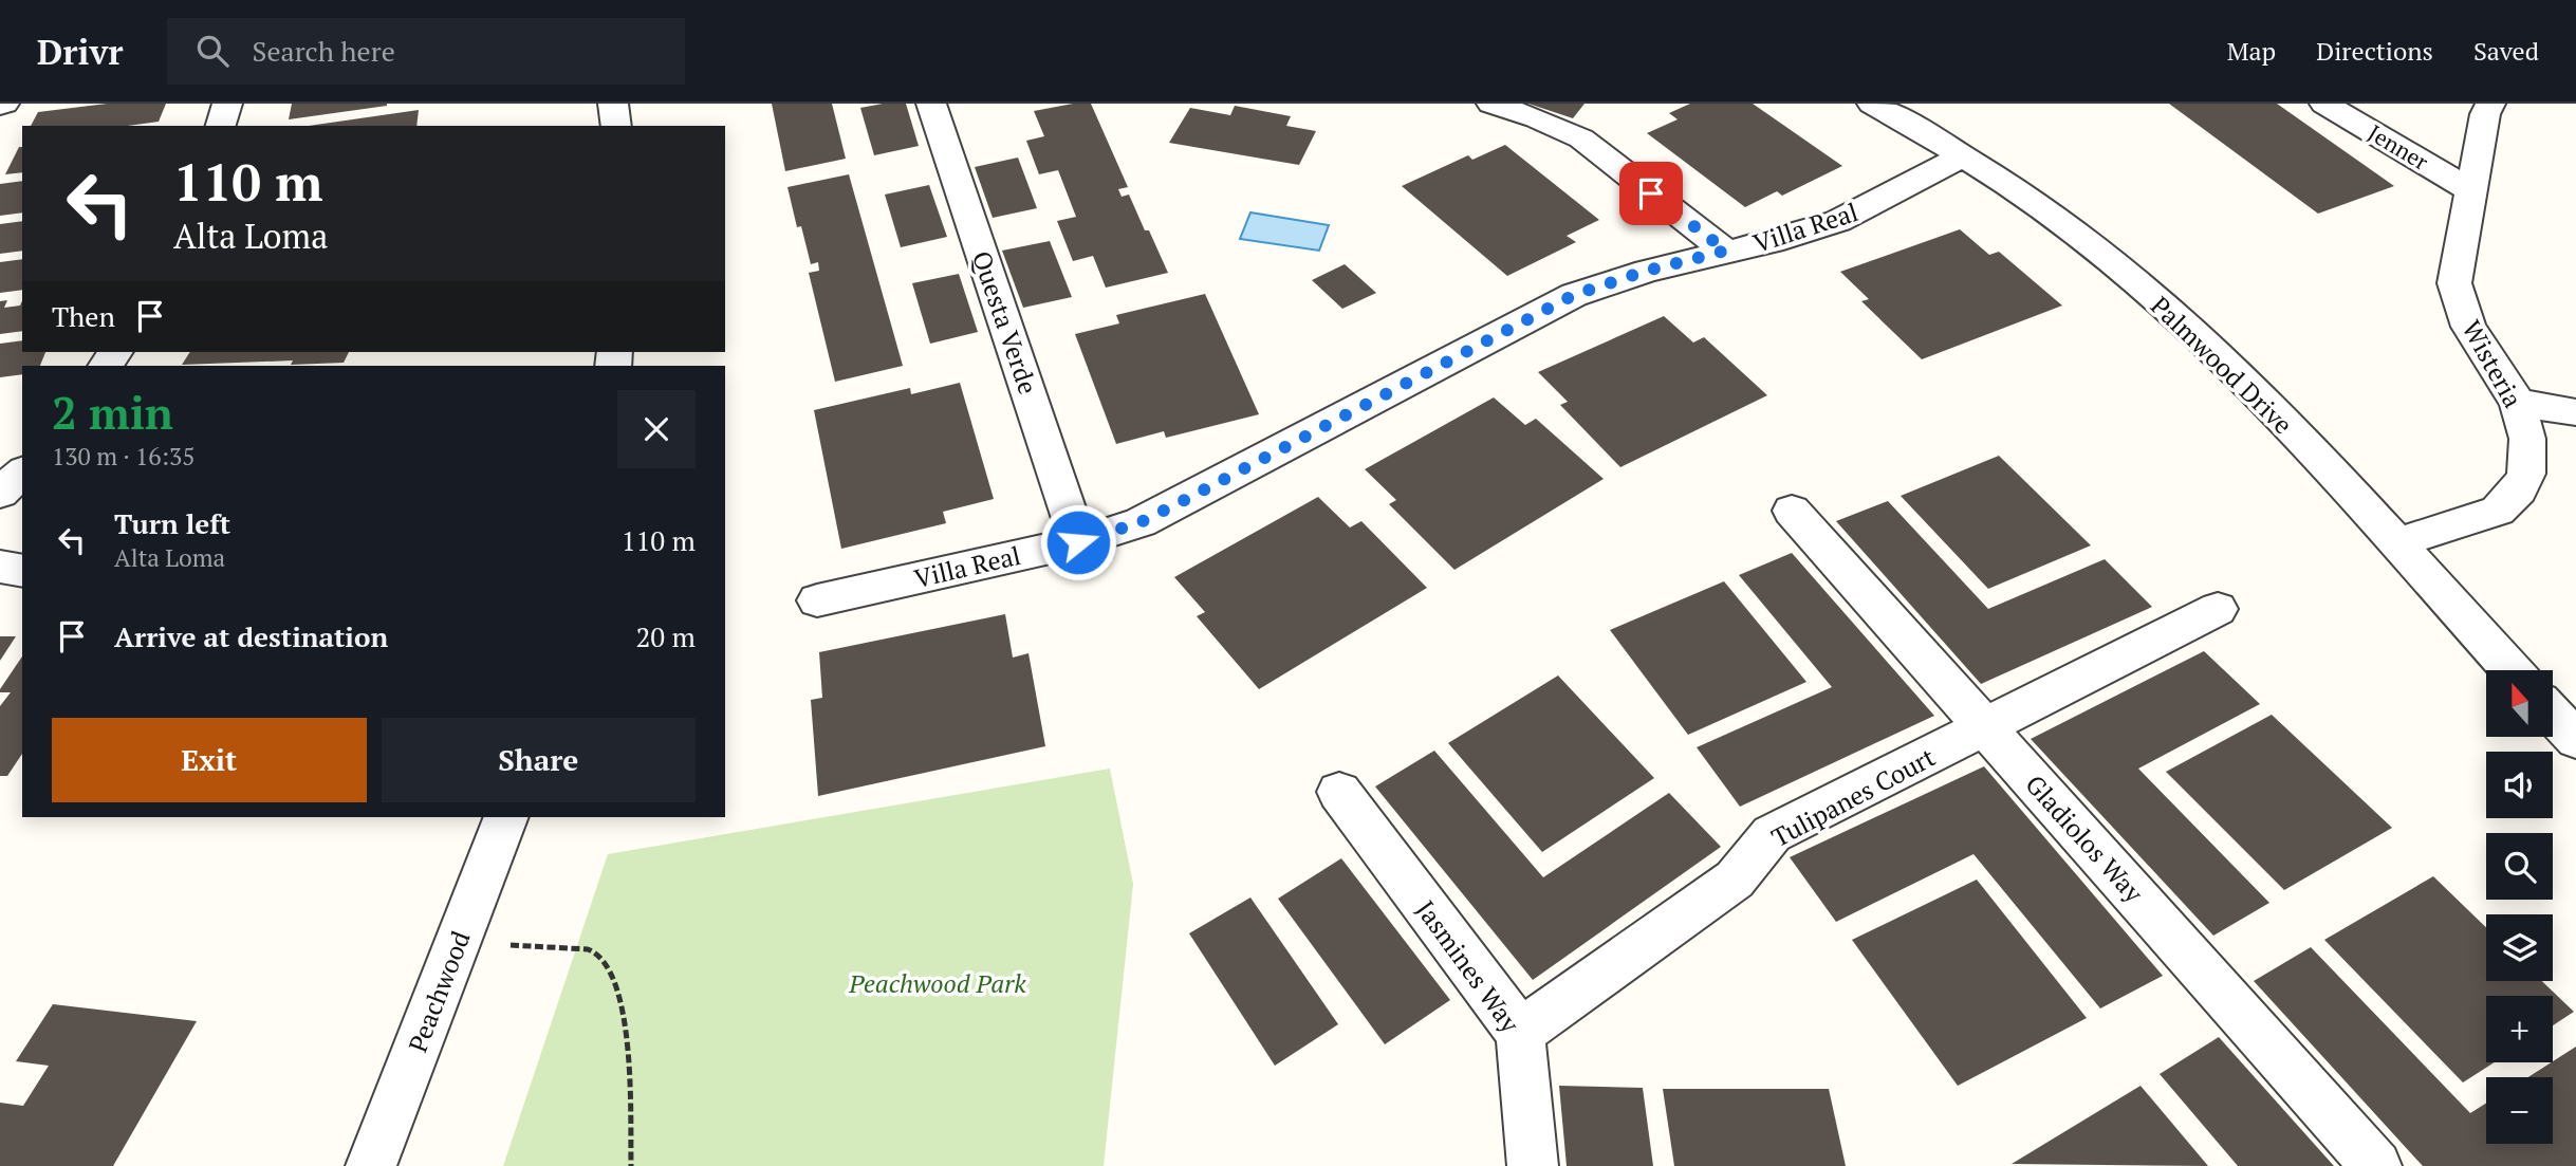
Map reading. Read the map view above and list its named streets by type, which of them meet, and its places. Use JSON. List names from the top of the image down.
{
  "streets": {
    "street": [
      "Jenner",
      "Villa Real",
      "Questa Verde",
      "Wisteria",
      "Palmwood Drive",
      "Tulipanes Court",
      "Gladiolos Way",
      "Jasmines Way",
      "Peachwood"
    ]
  },
  "crossings": [
    ["Jenner", "Wisteria"],
    ["Villa Real", "Questa Verde"],
    ["Villa Real", "Palmwood Drive"],
    ["Wisteria", "Palmwood Drive"],
    ["Tulipanes Court", "Gladiolos Way"],
    ["Tulipanes Court", "Jasmines Way"]
  ],
  "parks": ["Peachwood Park"],
  "north": "top",
  "page": {
    "header": "Drivr",
    "search": "Search here",
    "nav": ["Map", "Directions", "Saved"],
    "turn": ["110 m", "Alta Loma"],
    "then": "Then",
    "heading": ["2 min", "130 m · 16:35"],
    "list": [
      {
        "name": "Turn left",
        "note": "Alta Loma",
        "value": "110 m"
      },
      {
        "name": "Arrive at destination",
        "value": "20 m"
      }
    ],
    "map_buttons": ["+", "−"],
    "buttons": ["Exit", "Share"]
  }
}
